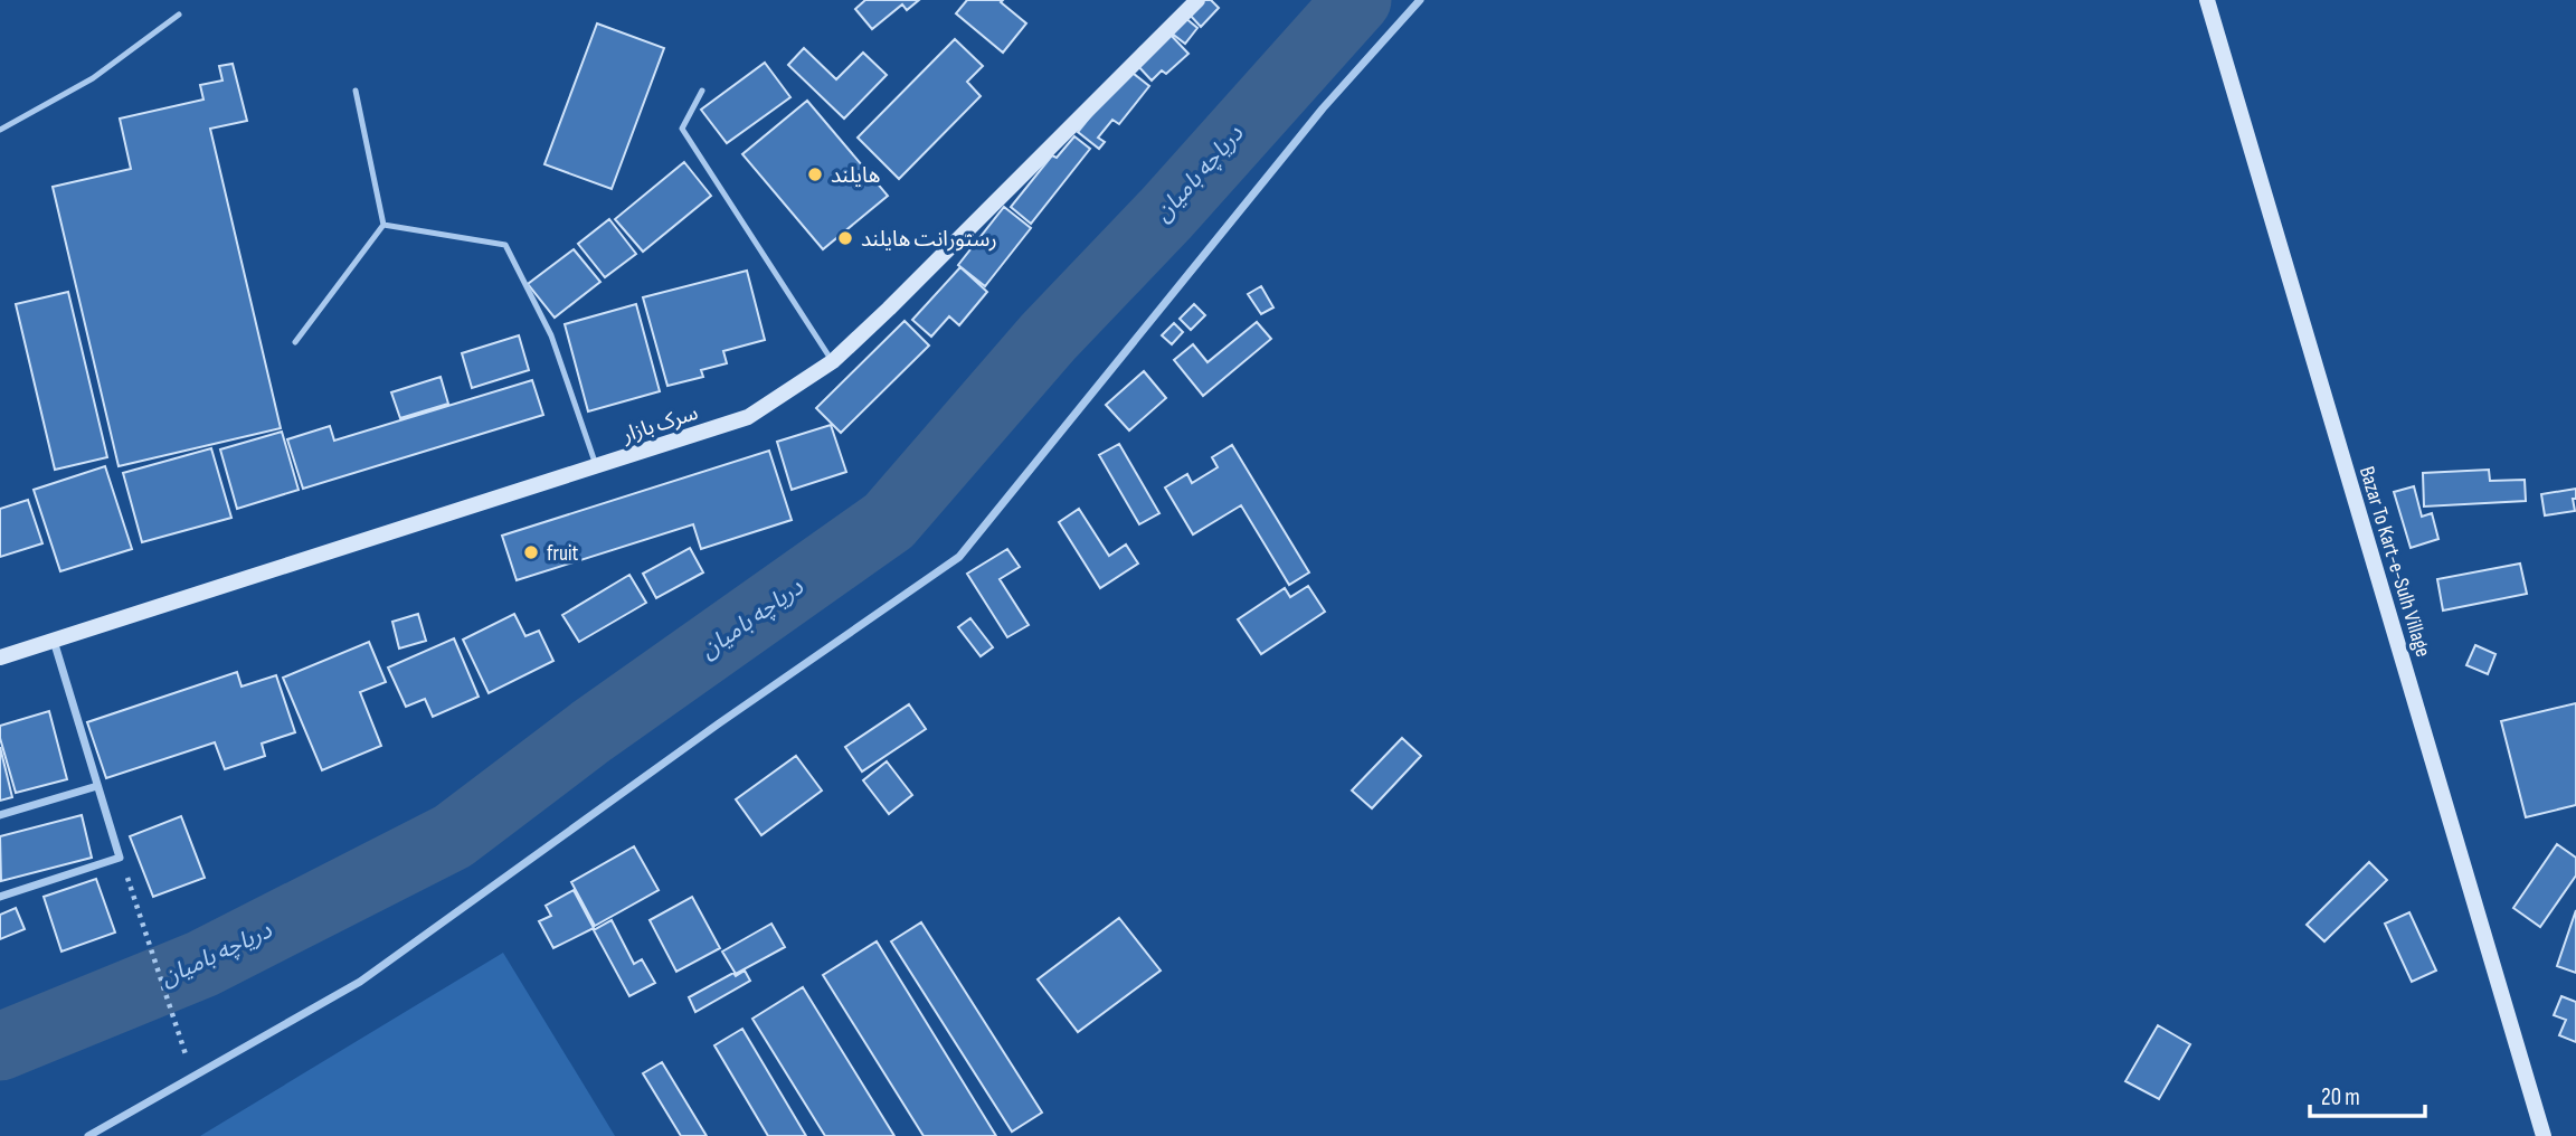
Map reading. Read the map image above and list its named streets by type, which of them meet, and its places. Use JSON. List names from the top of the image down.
{
  "streets": {
    "main road": ["سرک بازار", "Bazar To Kart-e-Sulh Village"]
  },
  "water": ["دریاچه بامیان"],
  "places": ["هایلند", "رستورانت هایلند", "fruit"],
  "scale_bar": "20 m"
}
